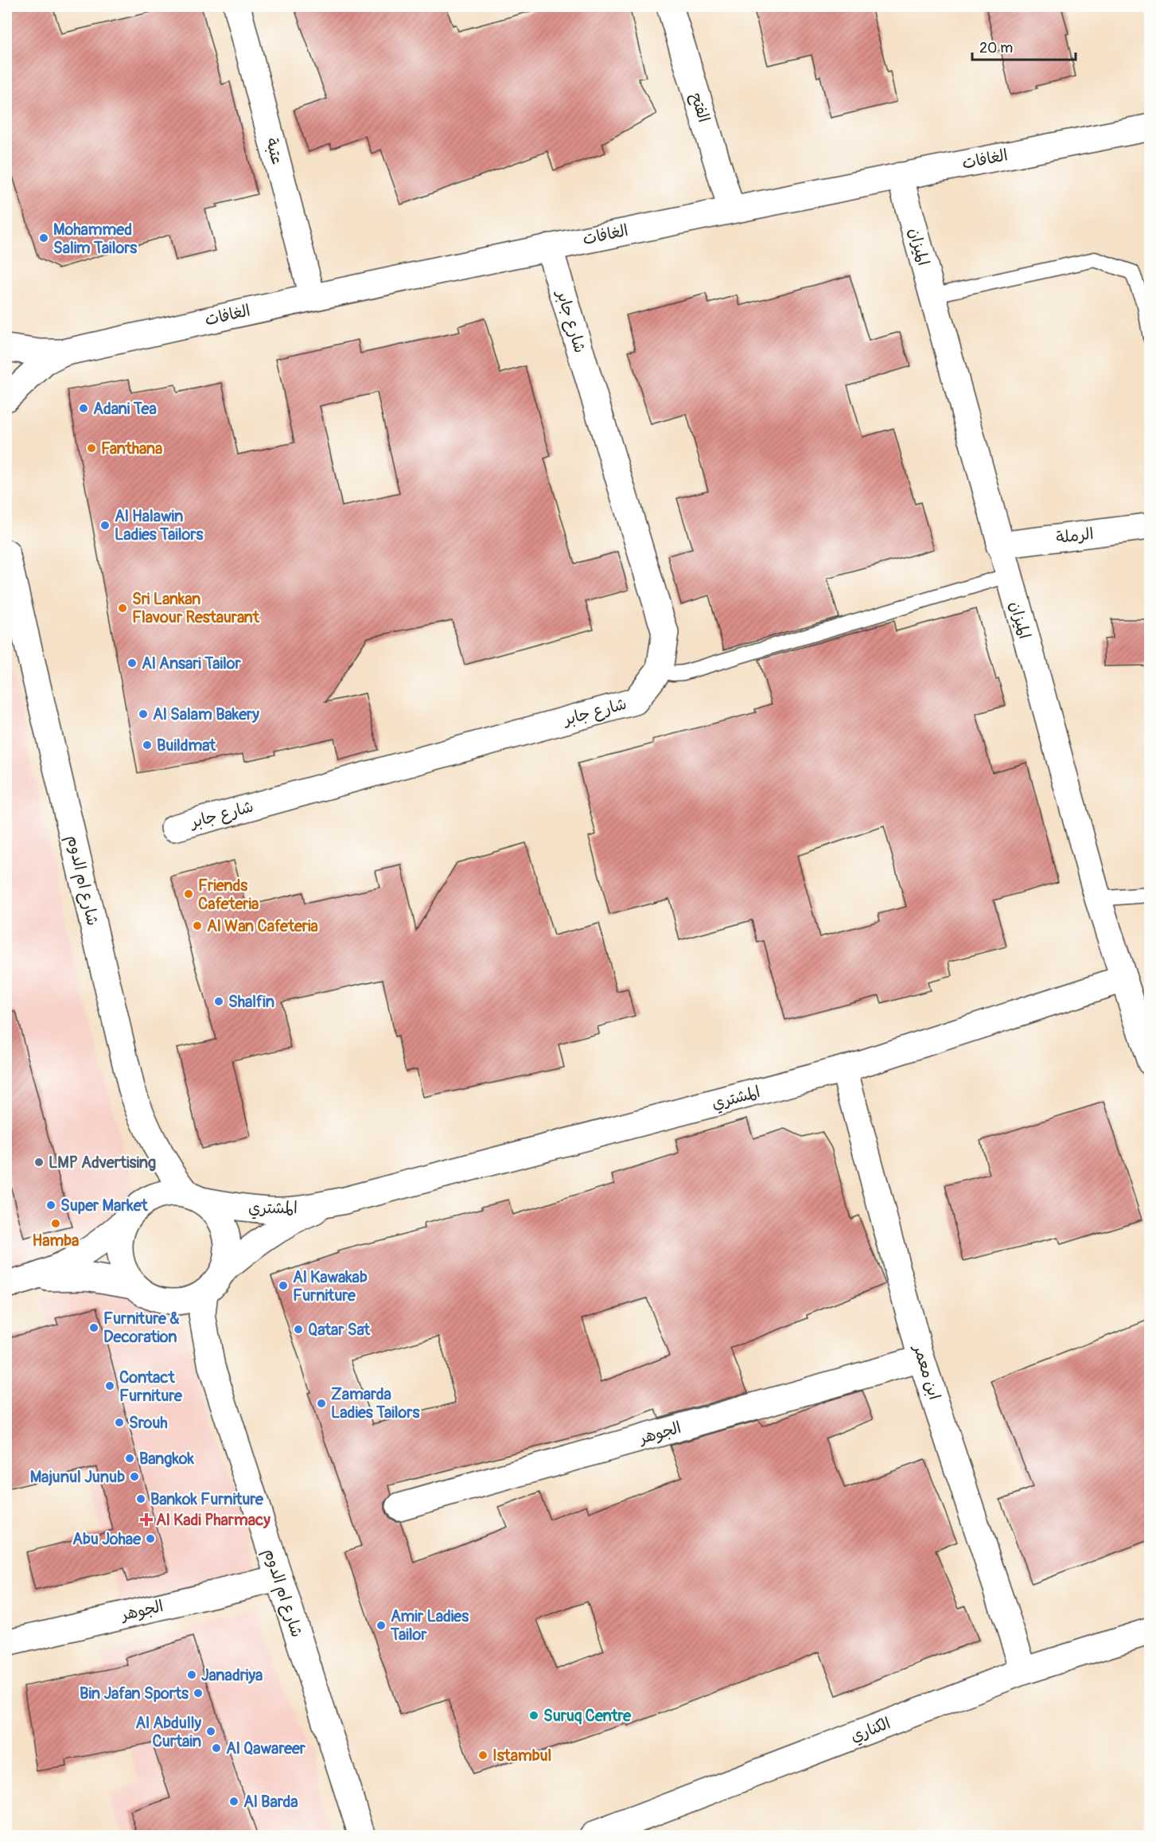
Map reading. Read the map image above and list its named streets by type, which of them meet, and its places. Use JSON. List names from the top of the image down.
{
  "streets": {
    "street": [
      "الفتح",
      "عتبة",
      "الغافات",
      "الميزان",
      "شارع جابر",
      "الرملة",
      "شارع ام الدوم",
      "المشتري",
      "ابن معمر",
      "الجوهر",
      "الكناري"
    ]
  },
  "crossings": [
    ["الفتح", "الغافات"],
    ["عتبة", "الغافات"],
    ["الغافات", "الميزان"],
    ["الغافات", "شارع جابر"],
    ["الميزان", "الرملة"],
    ["الميزان", "المشتري"],
    ["شارع ام الدوم", "المشتري"],
    ["شارع ام الدوم", "الجوهر"],
    ["المشتري", "ابن معمر"],
    ["ابن معمر", "الجوهر"],
    ["ابن معمر", "الكناري"]
  ],
  "places": {
    "other": [
      "Mohammed Salim Tailors",
      "Adani Tea",
      "Fanthana",
      "Al Halawin Ladies Tailors",
      "Sri Lankan Flavour Restaurant",
      "Al Ansari Tailor",
      "Al Salam Bakery",
      "Buildmat",
      "Friends Cafeteria",
      "Al Wan Cafeteria",
      "Shalfin",
      "LMP Advertising",
      "Super Market",
      "Hamba",
      "Al Kawakab Furniture",
      "Furniture & Decoration",
      "Qatar Sat",
      "Contact Furniture",
      "Zamarda Ladies Tailors",
      "Srouh",
      "Bangkok",
      "Majunul Junub",
      "Bankok Furniture",
      "Abu Johae",
      "Amir Ladies Tailor",
      "Janadriya",
      "Bin Jafan Sports",
      "Suruq Centre",
      "Al Abdully Curtain",
      "Al Qawareer",
      "Istambul",
      "Al Barda"
    ],
    "health": ["Al Kadi Pharmacy"]
  },
  "scale_bar": "20 m"
}
